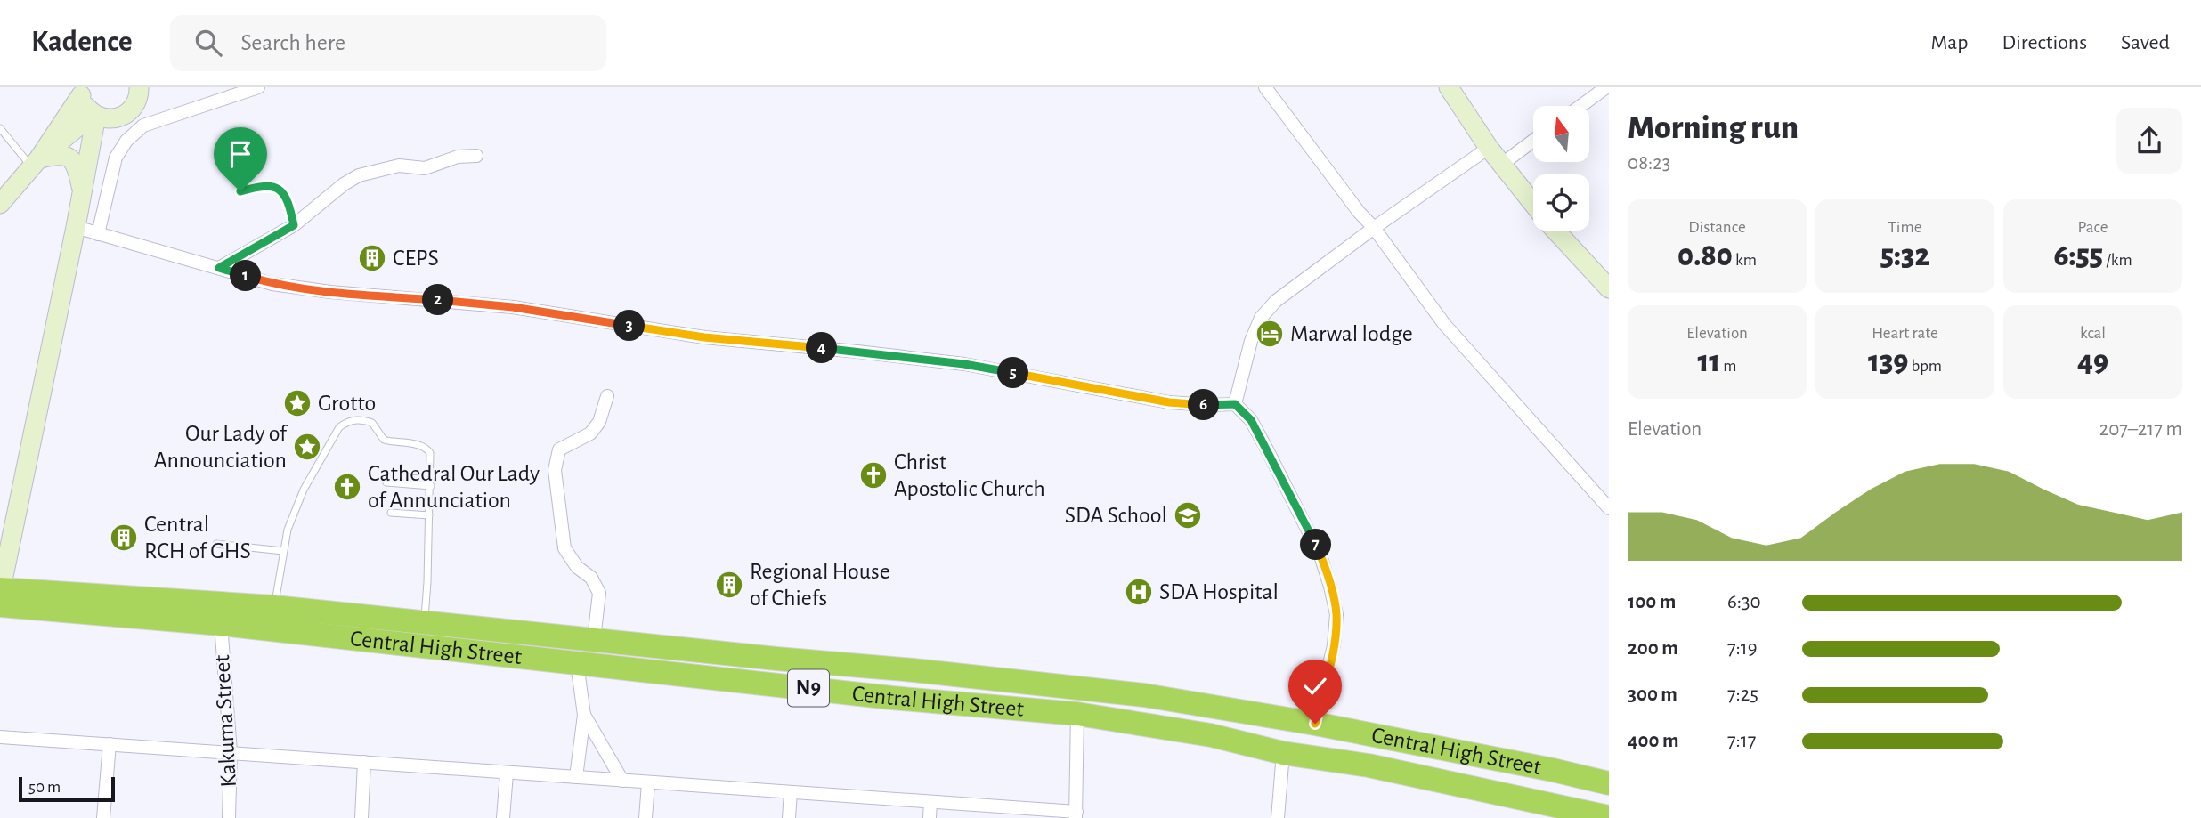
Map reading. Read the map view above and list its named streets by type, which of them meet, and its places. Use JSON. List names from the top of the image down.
{
  "streets": {
    "highway": ["Central High Street", "N9"],
    "street": ["Kakuma Street"]
  },
  "crossings": [
    ["Central High Street", "Kakuma Street"]
  ],
  "places": {
    "building": ["CEPS", "Central RCH of GHS", "Regional House of Chiefs"],
    "hotel": ["Marwal lodge"],
    "place": ["Grotto", "Our Lady of Announciation"],
    "church": ["Christ Apostolic Church", "Cathedral Our Lady of Annunciation"],
    "school or university": ["SDA School"],
    "hospital": ["SDA Hospital"]
  },
  "scale_bar": "50 m",
  "north": "top",
  "page": {
    "header": "Kadence",
    "search": "Search here",
    "nav": ["Map", "Directions", "Saved"],
    "heading": ["Morning run", "08:23"],
    "stats": [
      ["Distance", "0.80 km"],
      ["Time", "5:32"],
      ["Pace", "6:55 /km"],
      ["Elevation", "11 m"],
      ["Heart rate", "139 bpm"],
      ["kcal", "49"]
    ],
    "pins": [
      "1",
      "2",
      "3",
      "4",
      "5",
      "6",
      "7"
    ],
    "chart": ["Elevation", "207–217 m"],
    "list": [
      {
        "name": "100 m",
        "note": "6:30"
      },
      {
        "name": "200 m",
        "note": "7:19"
      },
      {
        "name": "300 m",
        "note": "7:25"
      },
      {
        "name": "400 m",
        "note": "7:17"
      }
    ],
    "scale": "50 m"
  }
}
